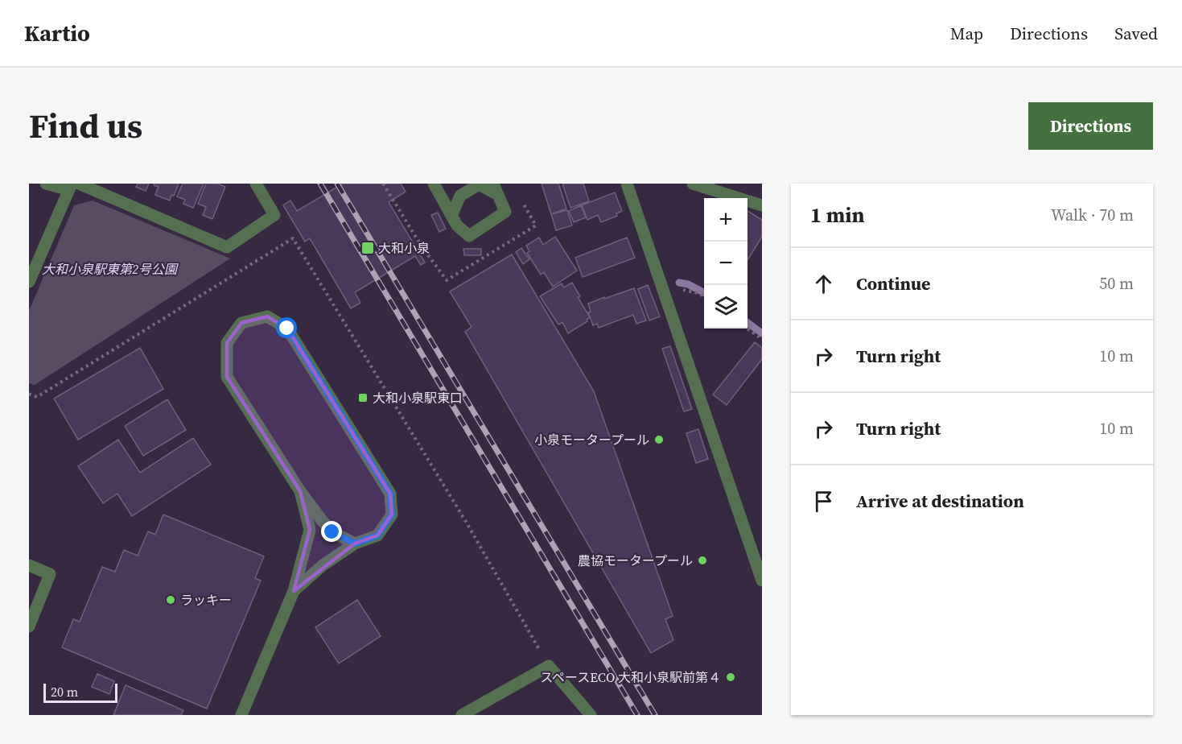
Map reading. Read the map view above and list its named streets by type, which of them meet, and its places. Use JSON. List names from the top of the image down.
{
  "parks": ["大和小泉駅東第2号公園"],
  "places": {
    "transit": ["大和小泉", "大和小泉駅東口"],
    "other": [
      "小泉モータープール",
      "農協モータープール",
      "ラッキー",
      "スペースECO 大和小泉駅前第４"
    ]
  },
  "scale_bar": "20 m",
  "page": {
    "header": "Kartio",
    "nav": ["Map", "Directions", "Saved"],
    "title": "Find us",
    "buttons": "Directions",
    "heading": ["1 min", "Walk · 70 m"],
    "map_buttons": ["+", "−"],
    "list": [
      ["Continue", "50 m"],
      ["Turn right", "10 m"],
      ["Turn right", "10 m"],
      "Arrive at destination"
    ],
    "scale": "20 m"
  }
}
